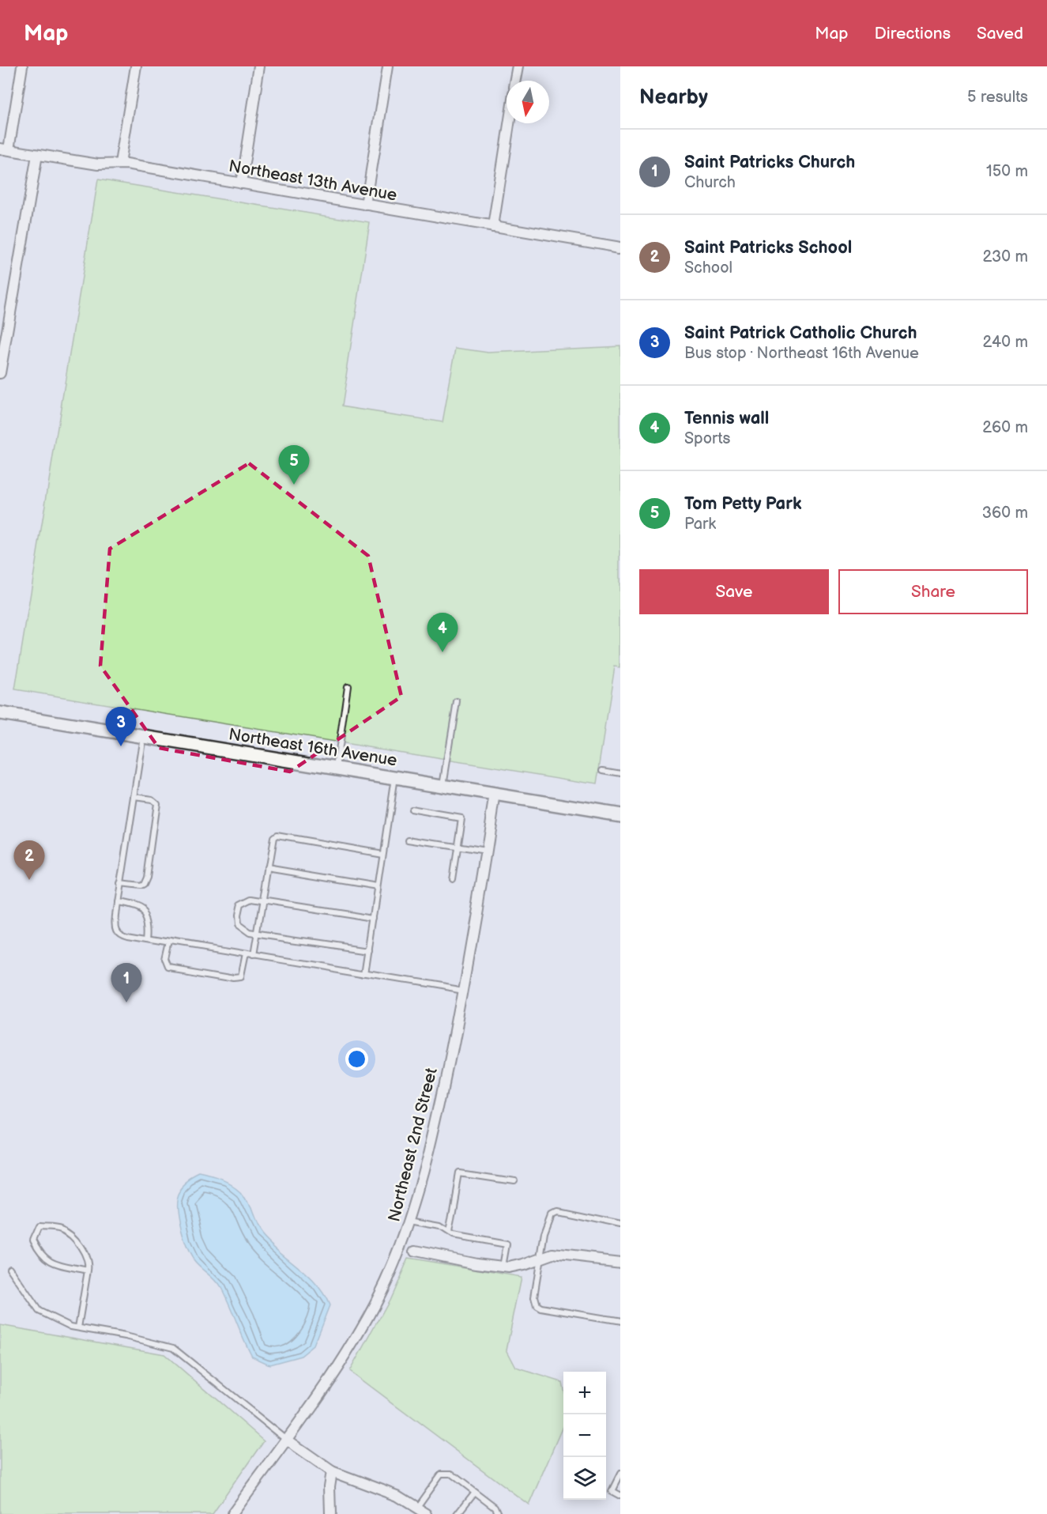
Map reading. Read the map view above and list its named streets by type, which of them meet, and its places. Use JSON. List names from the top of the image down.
{
  "streets": {
    "street": ["Northeast 13th Avenue", "Northeast 16th Avenue", "Northeast 2nd Street"]
  },
  "crossings": [
    ["Northeast 16th Avenue", "Northeast 2nd Street"]
  ],
  "north": "bottom",
  "page": {
    "header": "Map",
    "nav": ["Map", "Directions", "Saved"],
    "heading": ["Nearby", "5 results"],
    "list": [
      {
        "mark": "1",
        "name": "Saint Patricks Church",
        "note": "Church",
        "value": "150 m"
      },
      {
        "mark": "2",
        "name": "Saint Patricks School",
        "note": "School",
        "value": "230 m"
      },
      {
        "mark": "3",
        "name": "Saint Patrick Catholic Church",
        "note": "Bus stop · Northeast 16th Avenue",
        "value": "240 m"
      },
      {
        "mark": "4",
        "name": "Tennis wall",
        "note": "Sports",
        "value": "260 m"
      },
      {
        "mark": "5",
        "name": "Tom Petty Park",
        "note": "Park",
        "value": "360 m"
      }
    ],
    "pins": [
      "5",
      "4",
      "3",
      "2",
      "1"
    ],
    "buttons": ["Save", "Share"],
    "map_buttons": ["+", "−"]
  }
}
